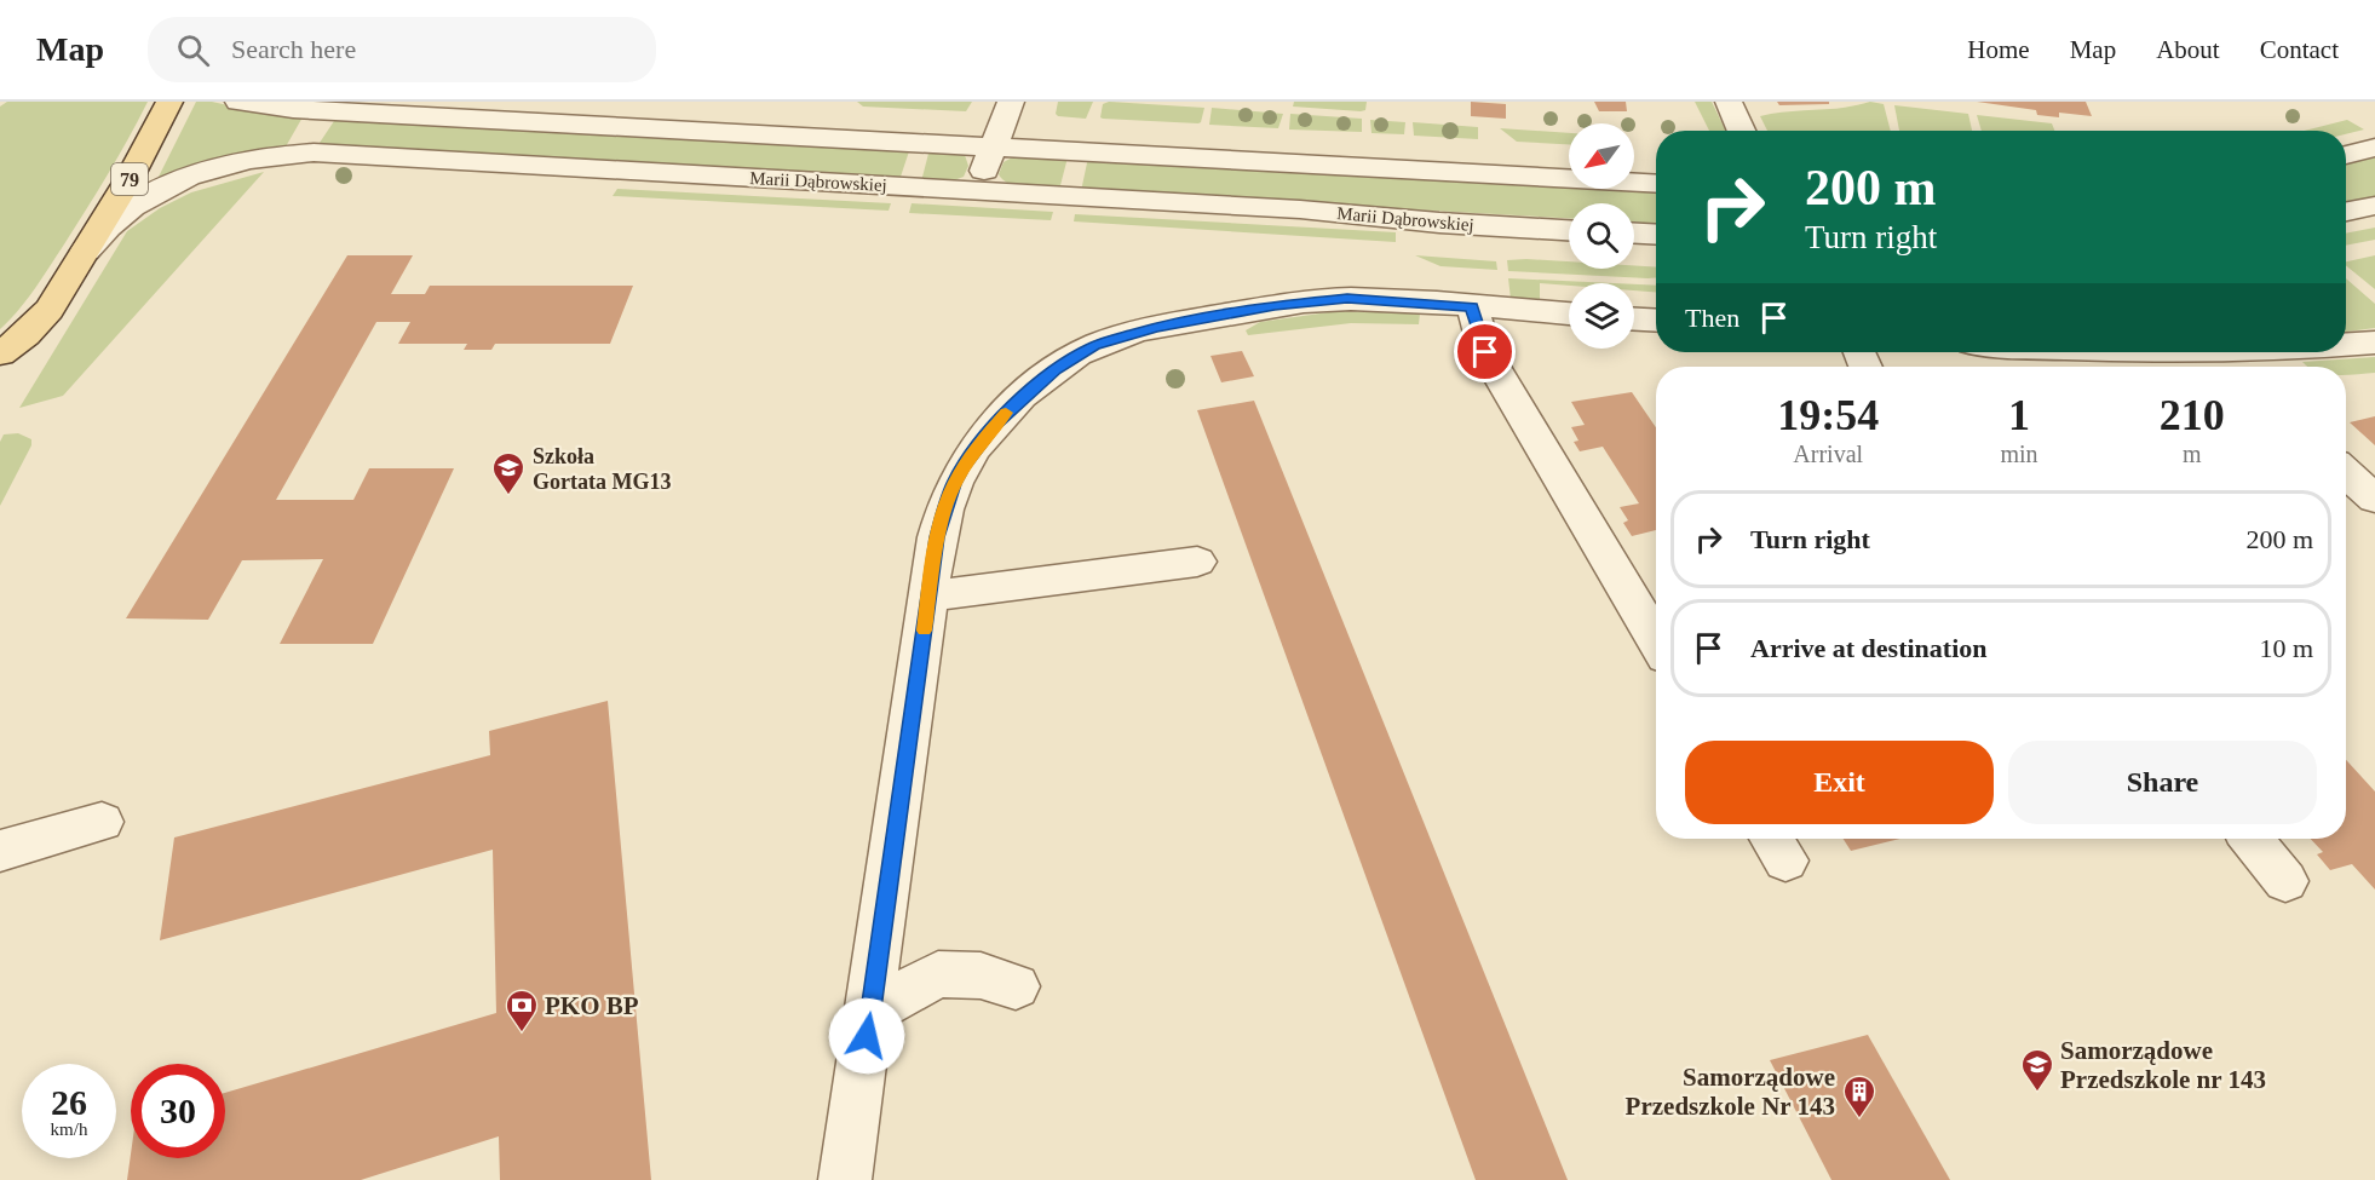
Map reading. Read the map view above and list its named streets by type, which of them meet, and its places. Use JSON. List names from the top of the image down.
{
  "streets": {
    "main road": ["79"],
    "street": ["Marii Dąbrowskiej"]
  },
  "crossings": [
    ["79", "Marii Dąbrowskiej"]
  ],
  "places": {
    "school or university": ["Szkoła Gortata MG13", "Samorządowe Przedszkole nr 143"],
    "bank": ["PKO BP"],
    "building": ["Samorządowe Przedszkole Nr 143"]
  },
  "north": "bottom left",
  "page": {
    "header": "Map",
    "search": "Search here",
    "nav": [
      "Home",
      "Map",
      "About",
      "Contact"
    ],
    "turn": ["200 m", "Turn right"],
    "then": "Then",
    "eta": [
      "19:54",
      "Arrival",
      "1",
      "min",
      "210",
      "m"
    ],
    "list": [
      {
        "name": "Turn right",
        "value": "200 m"
      },
      {
        "name": "Arrive at destination",
        "value": "10 m"
      }
    ],
    "buttons": ["Exit", "Share"],
    "speed": "26 km/h",
    "limit": "30"
  }
}
